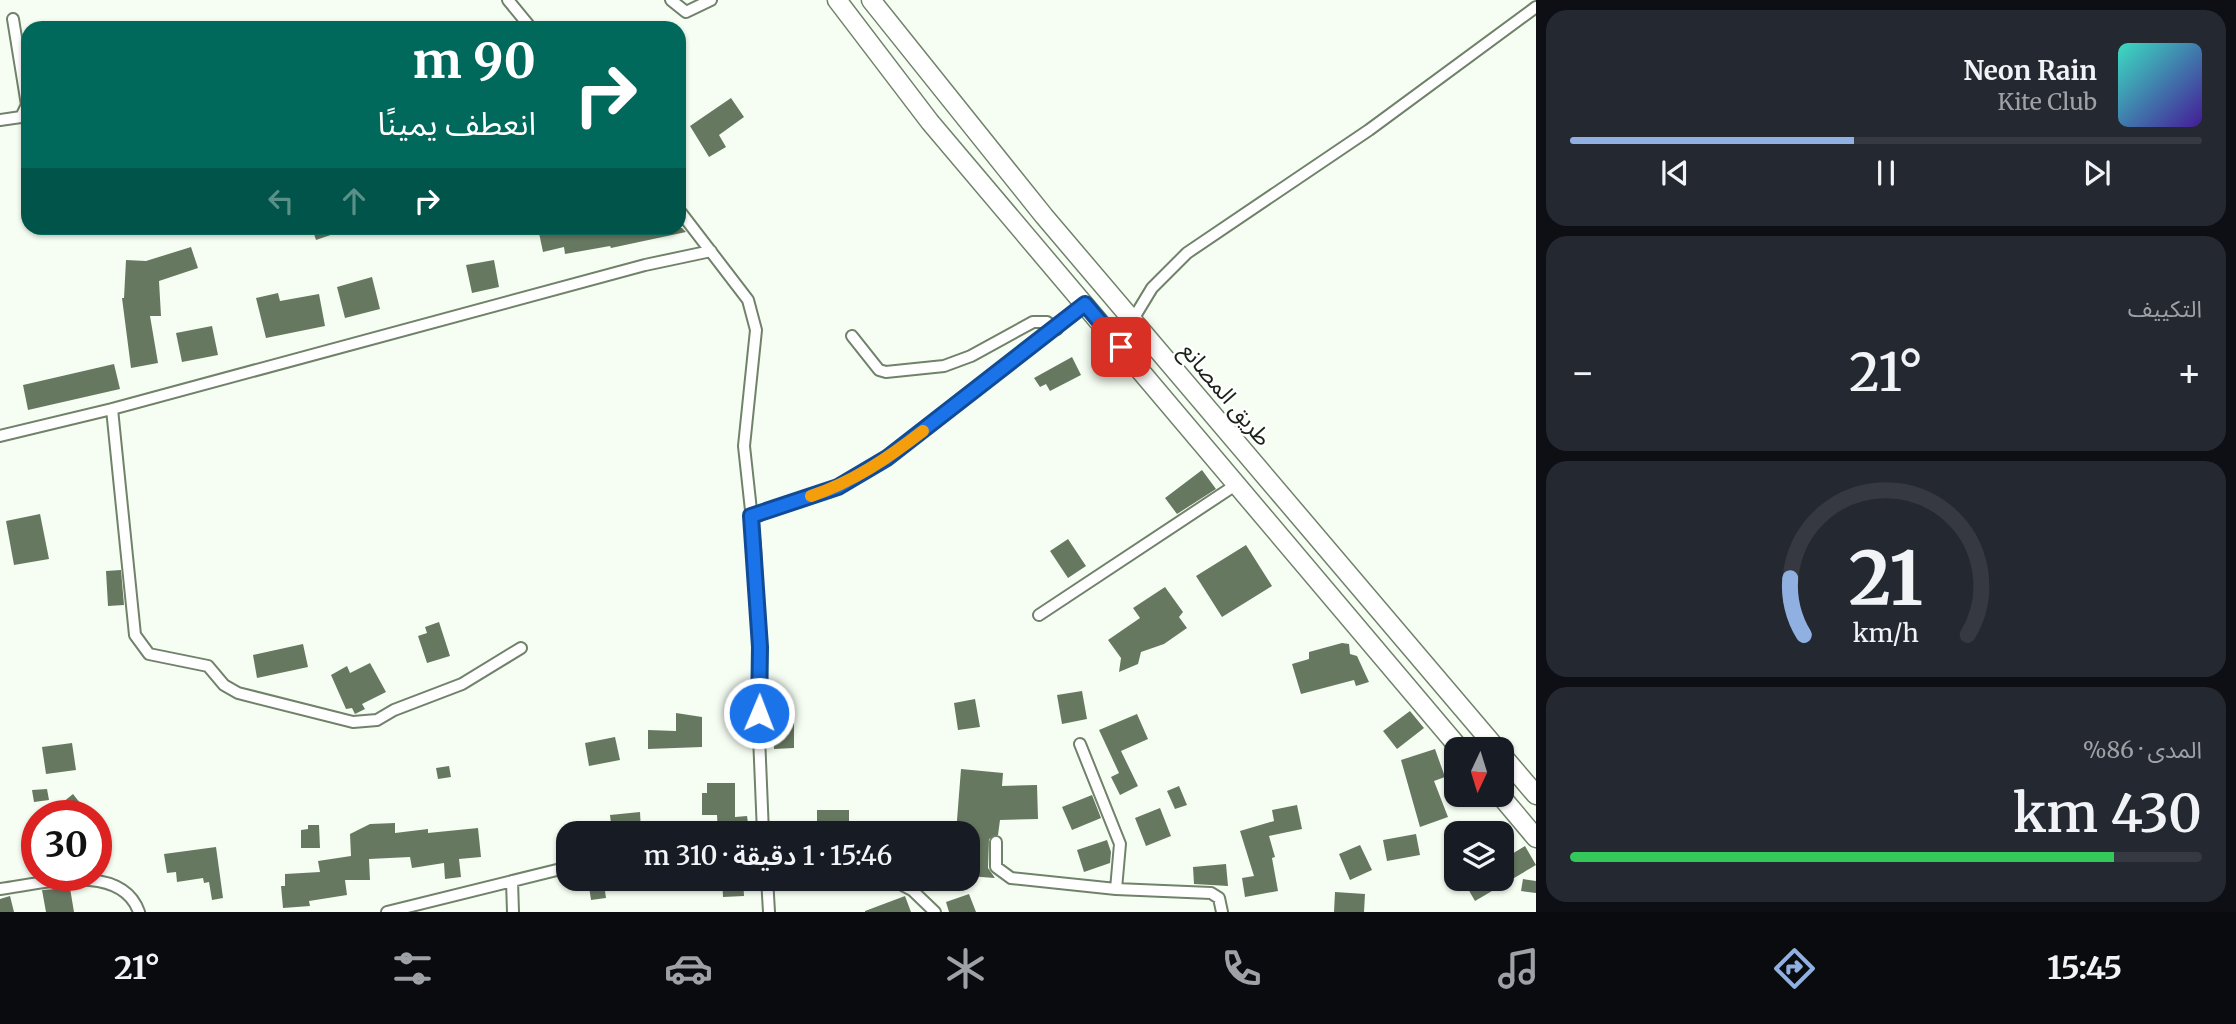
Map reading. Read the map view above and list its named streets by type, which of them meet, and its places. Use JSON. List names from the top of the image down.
{
  "streets": {
    "main road": ["طريق المصانع"]
  },
  "north": "bottom",
  "page": {
    "turn": ["90 m", "انعطف يمينًا"],
    "song": ["Neon Rain", "Kite Club"],
    "tile": [
      "التكييف",
      ["المدى · 86%", "430 km"]
    ],
    "heat": ["−", "21°", "+"],
    "limit": "30",
    "trip": "15:46 · 1 دقيقة · 310 m",
    "tabs": ["15:45", "21°"],
    "gauge": ["21", "km/h"]
  }
}
